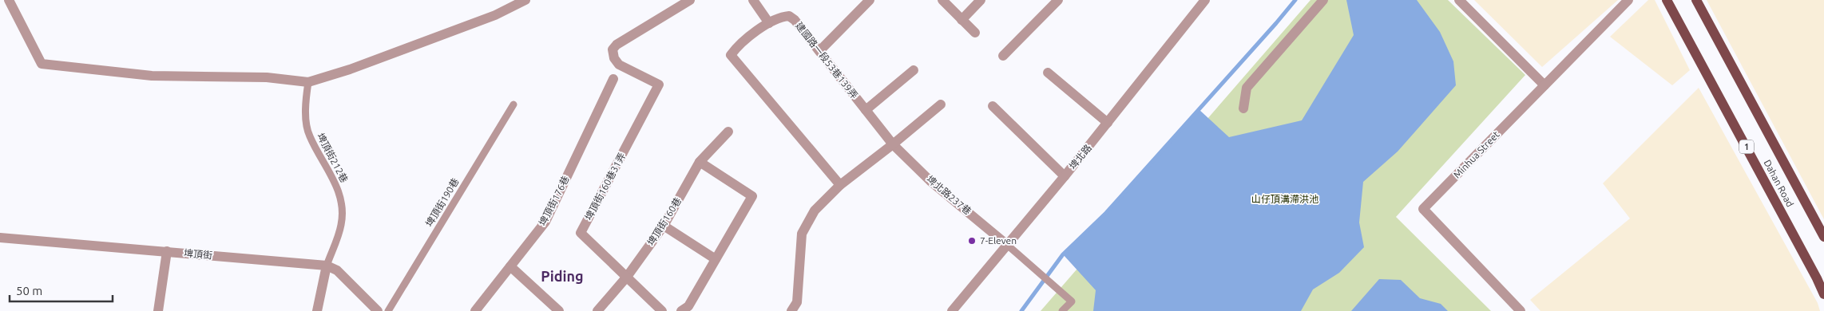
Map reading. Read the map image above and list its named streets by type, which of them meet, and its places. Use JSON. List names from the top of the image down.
{
  "streets": {
    "main road": ["1", "Dahan Road"],
    "street": [
      "建國路一段53巷139弄",
      "Minhua Street",
      "埤北路",
      "埤頂街160巷31弄",
      "埤北路237巷",
      "埤頂街176巷",
      "埤頂街160巷",
      "埤頂街"
    ],
    "lane": ["埤頂街212巷", "埤頂街190巷"]
  },
  "crossings": [
    ["建國路一段53巷139弄", "埤北路237巷"],
    ["埤北路", "埤北路237巷"],
    ["埤頂街212巷", "埤頂街"],
    ["埤頂街160巷31弄", "埤頂街160巷"]
  ],
  "districts": ["Piding"],
  "parks": ["山仔頂溝滯洪池"],
  "places": ["7-Eleven"],
  "scale_bar": "50 m"
}
